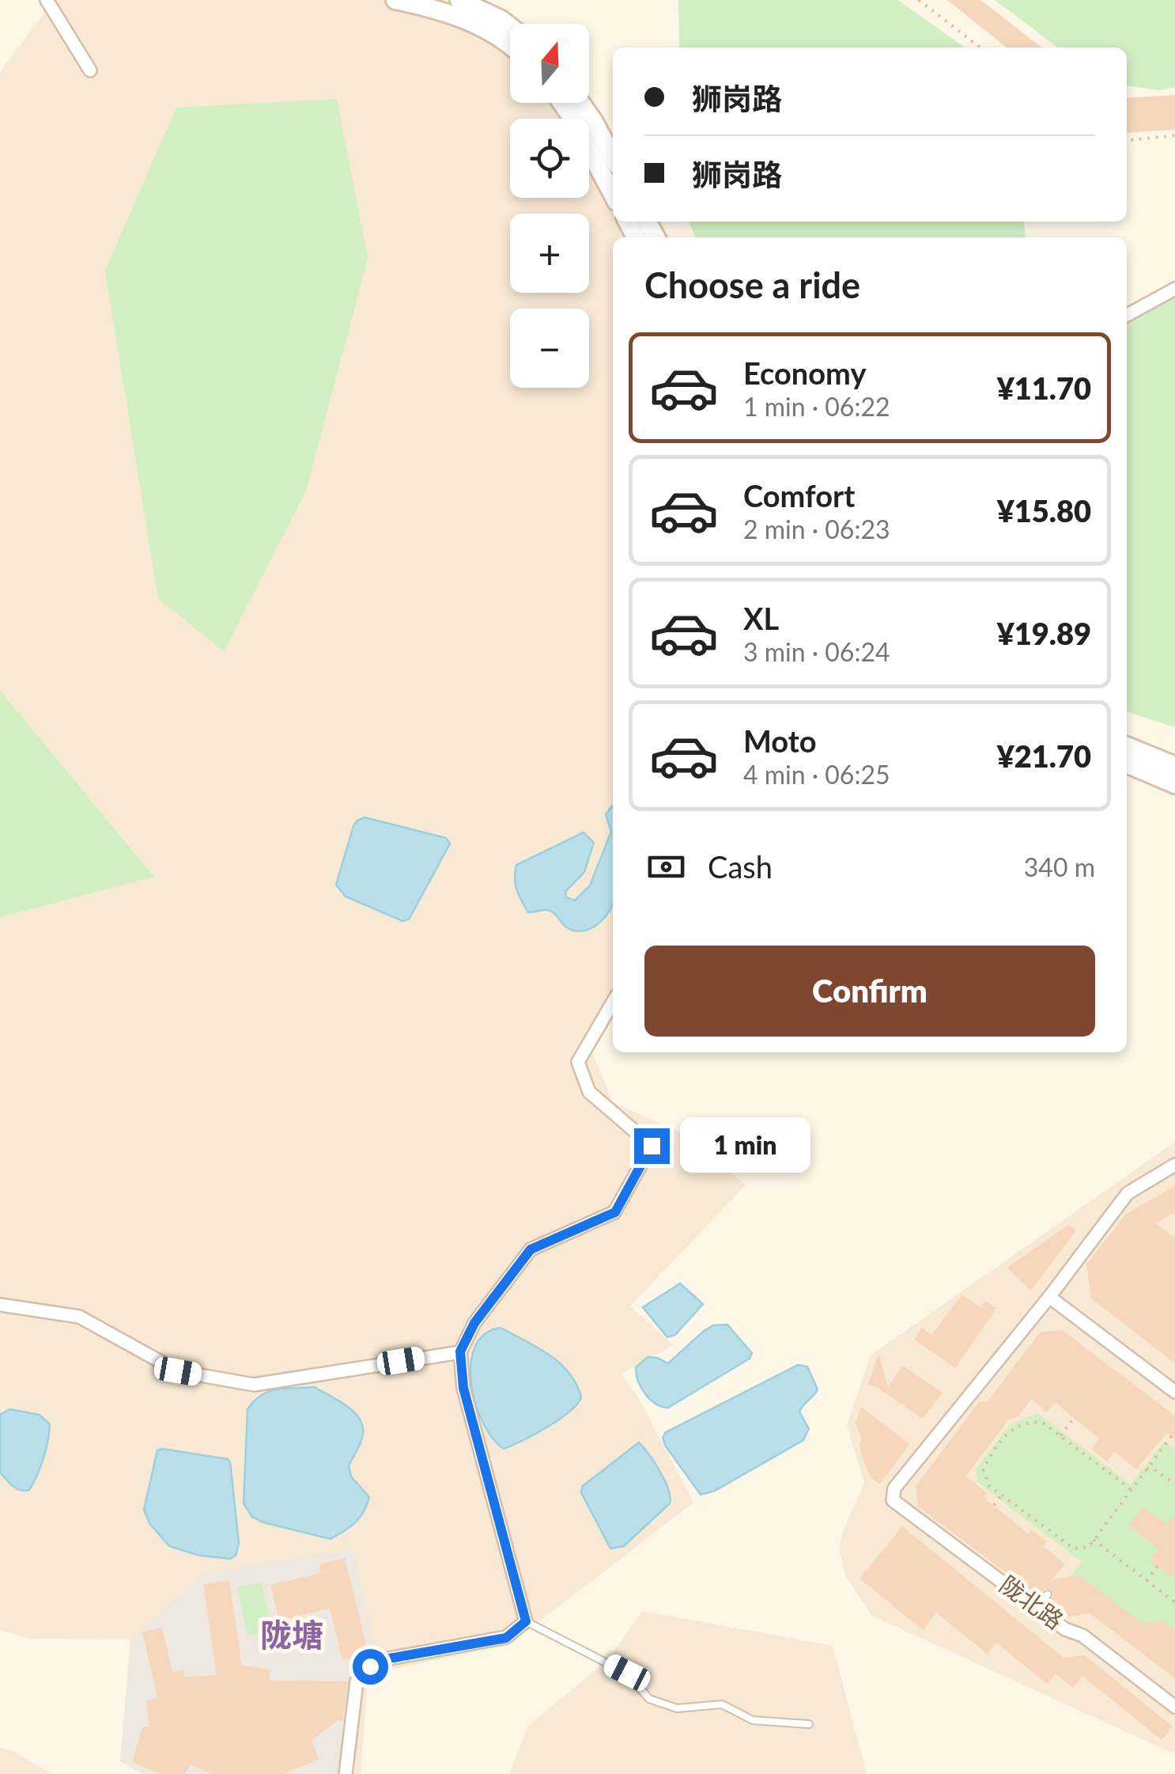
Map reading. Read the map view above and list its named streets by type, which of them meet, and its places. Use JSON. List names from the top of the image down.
{
  "streets": {
    "street": ["陇北路"]
  },
  "districts": ["陇塘"],
  "north": "top",
  "page": {
    "map_buttons": ["+", "−"],
    "banner": ["狮岗路", "狮岗路"],
    "heading": "Choose a ride",
    "list": [
      {
        "name": "Economy",
        "note": "1 min · 06:22",
        "value": "¥11.70"
      },
      {
        "name": "Comfort",
        "note": "2 min · 06:23",
        "value": "¥15.80"
      },
      {
        "name": "XL",
        "note": "3 min · 06:24",
        "value": "¥19.89"
      },
      {
        "name": "Moto",
        "note": "4 min · 06:25",
        "value": "¥21.70"
      }
    ],
    "pay": ["Cash", "340 m"],
    "buttons": "Confirm",
    "bubble": "1 min"
  }
}
